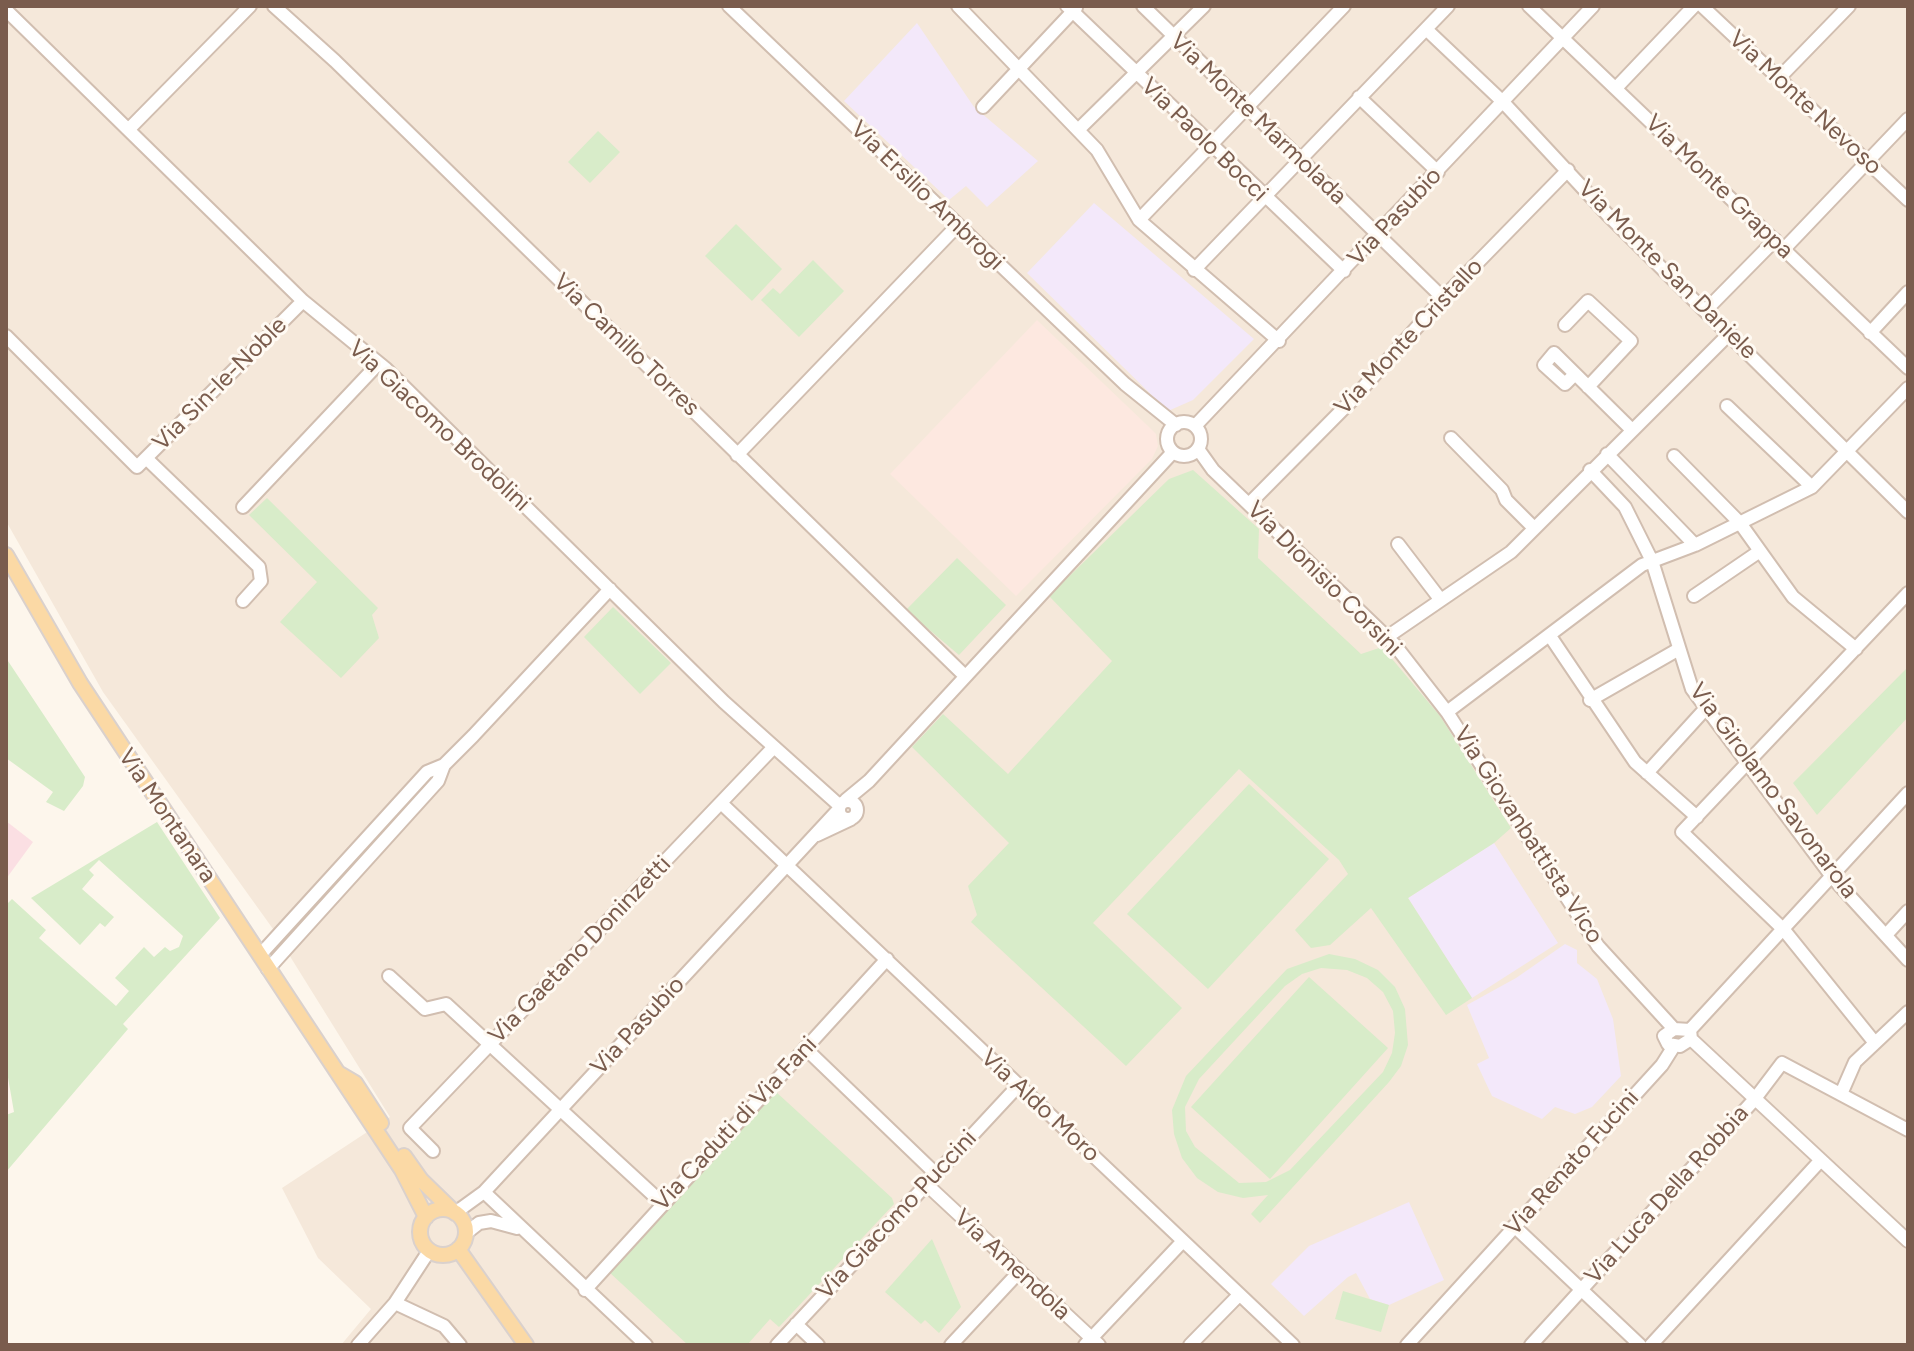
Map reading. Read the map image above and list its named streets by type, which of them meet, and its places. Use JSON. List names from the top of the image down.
{
  "streets": {
    "main road": ["Via Montanara"],
    "street": [
      "Via Monte Nevoso",
      "Via Monte Marmolada",
      "Via Paolo Bocci",
      "Via Monte Grappa",
      "Via Ersilio Ambrogi",
      "Via Pasubio",
      "Via Monte San Daniele",
      "Via Monte Cristallo",
      "Via Camillo Torres",
      "Via Sin-le-Noble",
      "Via Giacomo Brodolini",
      "Via Dionisio Corsini",
      "Via Girolamo Savonarola",
      "Via Giovanbattista Vico",
      "Via Gaetano Doninzetti",
      "Via Aldo Moro",
      "Via Caduti di Via Fani",
      "Via Renato Fucini",
      "Via Luca Della Robbia",
      "Via Giacomo Puccini",
      "Via Amendola"
    ]
  },
  "crossings": [
    ["Via Monte Marmolada", "Via Pasubio"],
    ["Via Monte Marmolada", "Via Monte Cristallo"],
    ["Via Paolo Bocci", "Via Pasubio"],
    ["Via Monte Grappa", "Via Pasubio"],
    ["Via Ersilio Ambrogi", "Via Pasubio"],
    ["Via Ersilio Ambrogi", "Via Dionisio Corsini"],
    ["Via Pasubio", "Via Monte San Daniele"],
    ["Via Pasubio", "Via Camillo Torres"],
    ["Via Pasubio", "Via Giacomo Brodolini"],
    ["Via Pasubio", "Via Dionisio Corsini"],
    ["Via Pasubio", "Via Montanara"],
    ["Via Pasubio", "Via Aldo Moro"],
    ["Via Monte San Daniele", "Via Monte Cristallo"],
    ["Via Monte Cristallo", "Via Dionisio Corsini"],
    ["Via Sin-le-Noble", "Via Giacomo Brodolini"],
    ["Via Giacomo Brodolini", "Via Gaetano Doninzetti"],
    ["Via Dionisio Corsini", "Via Giovanbattista Vico"],
    ["Via Gaetano Doninzetti", "Via Aldo Moro"],
    ["Via Aldo Moro", "Via Caduti di Via Fani"],
    ["Via Aldo Moro", "Via Giacomo Puccini"],
    ["Via Giacomo Puccini", "Via Amendola"]
  ]
}
